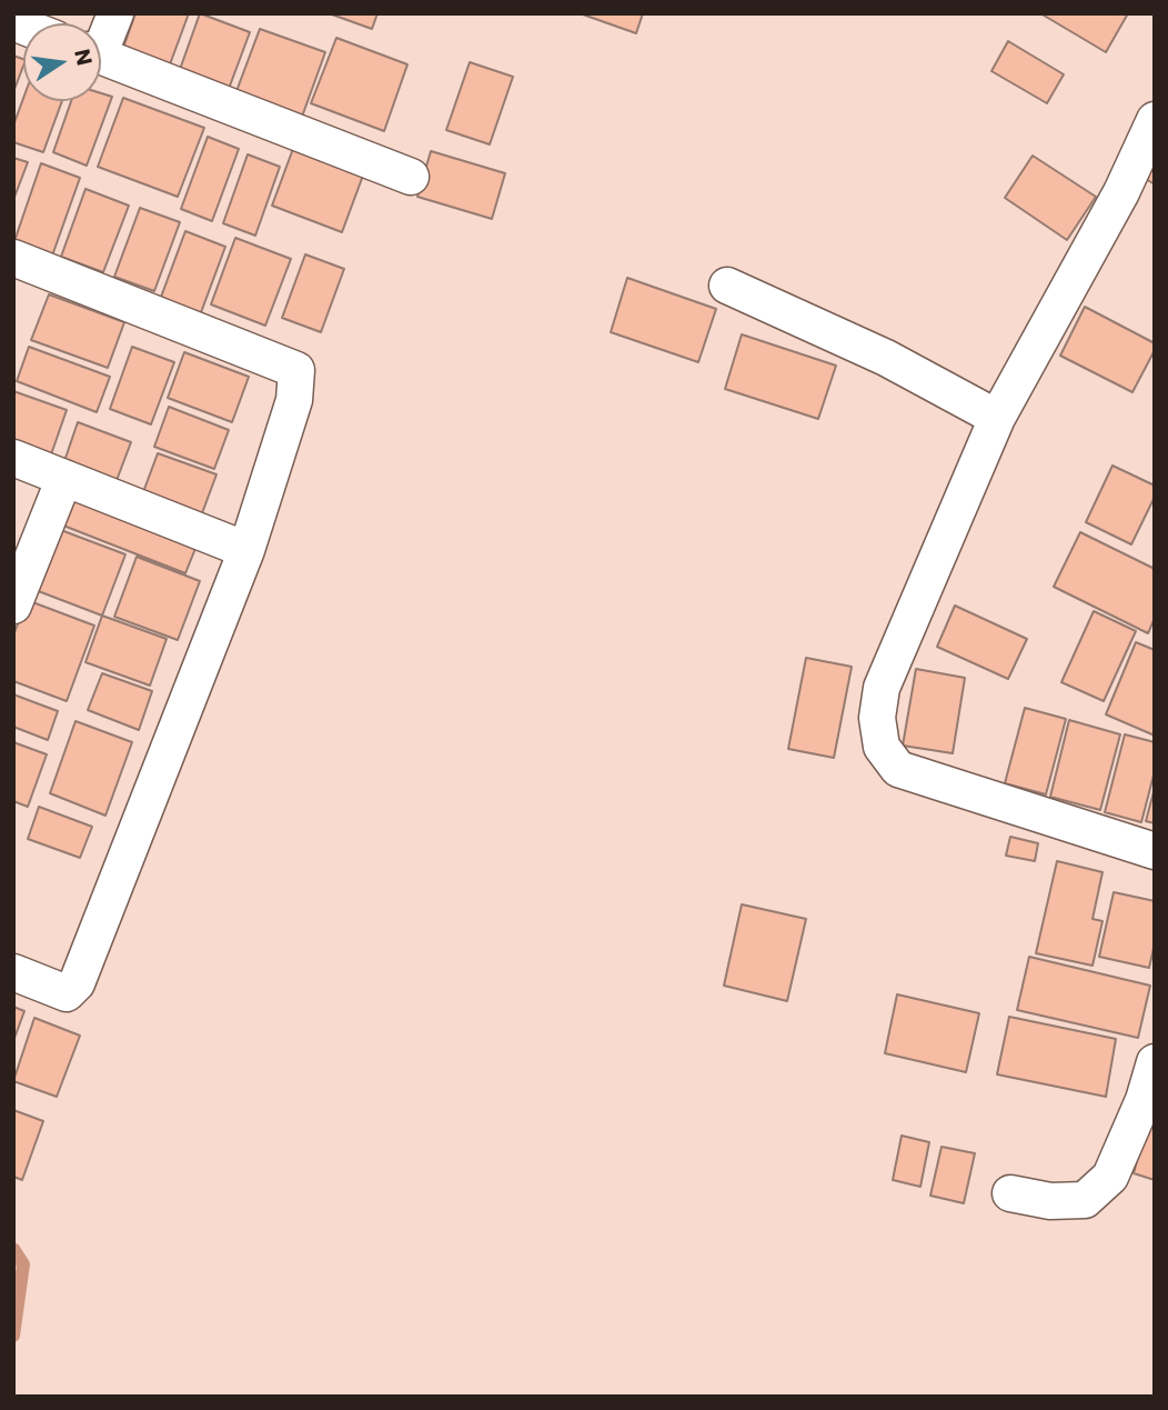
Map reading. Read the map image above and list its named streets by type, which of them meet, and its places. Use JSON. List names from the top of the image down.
{
  "north": "right"
}
